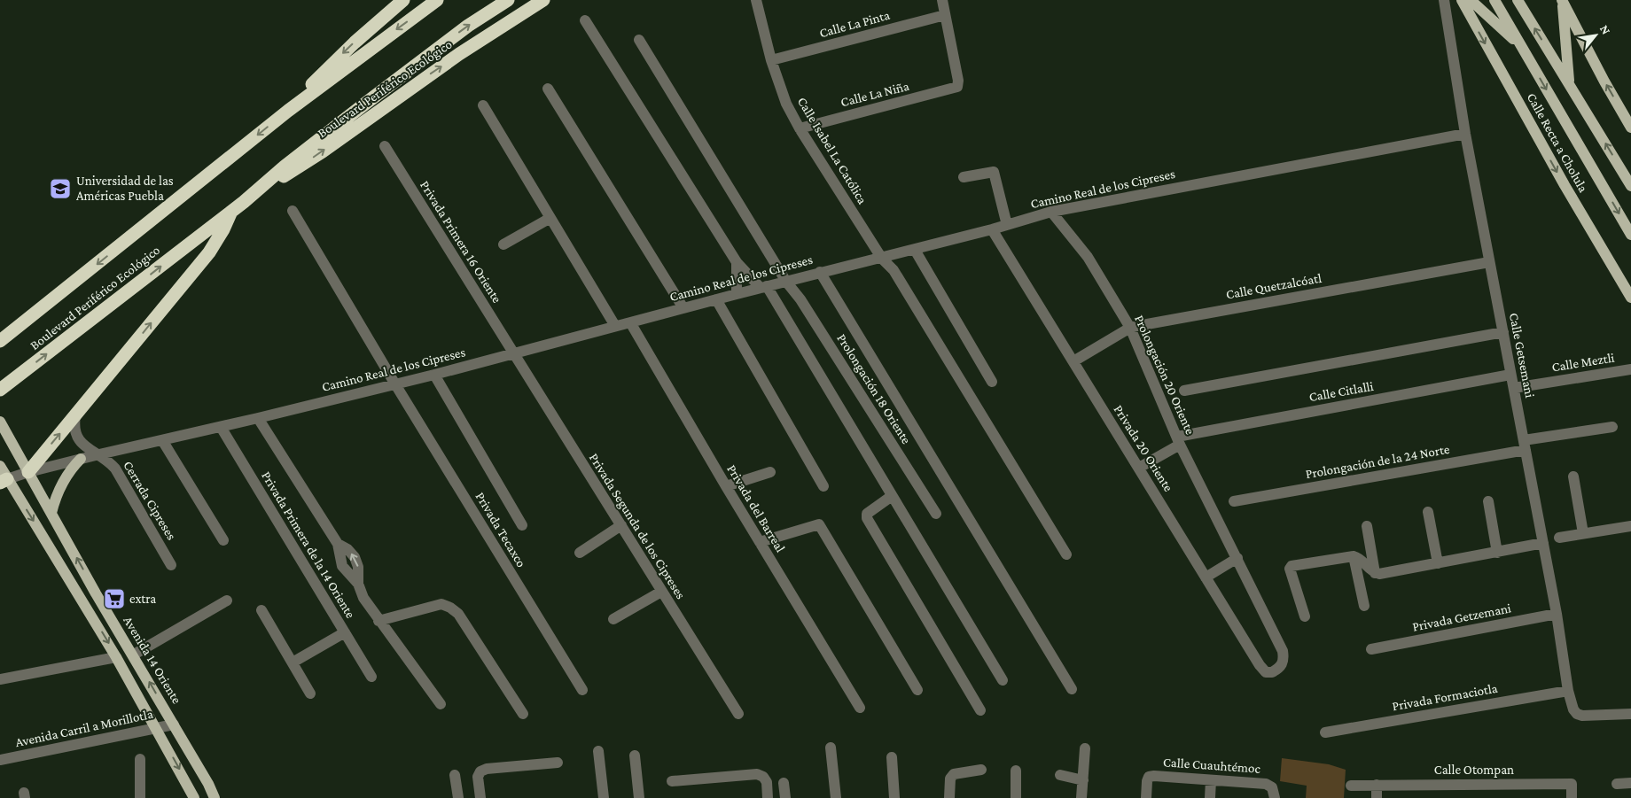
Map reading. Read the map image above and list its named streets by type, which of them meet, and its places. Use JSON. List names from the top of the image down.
{
  "streets": {
    "highway": ["Boulevard Periférico Ecológico"],
    "main road": ["Calle Recta a Cholula", "Avenida 14 Oriente"],
    "street": [
      "Calle La Pinta",
      "Calle La Niña",
      "Calle Isabel La Católica",
      "Camino Real de los Cipreses",
      "Privada Primera 16 Oriente",
      "Calle Quetzalcóatl",
      "Calle Getsemani",
      "Calle Meztli",
      "Prolongación 20 Oriente",
      "Prolongación 18 Oriente",
      "Calle Citlalli",
      "Privada 20 Oriente",
      "Prolongación de la 24 Norte",
      "Cerrada Cipreses",
      "Privada del Barreal",
      "Privada Segunda de los Cipreses",
      "Privada Tecaxco",
      "Privada Primera de la 14 Oriente",
      "Privada Getzemani",
      "Privada Formaciotla",
      "Avenida Carril a Morillotla",
      "Calle Cuauhtémoc",
      "Calle Otompan"
    ]
  },
  "crossings": [
    ["Calle La Pinta", "Calle La Niña"],
    ["Calle La Pinta", "Calle Isabel La Católica"],
    ["Calle La Niña", "Calle Isabel La Católica"],
    ["Calle Isabel La Católica", "Camino Real de los Cipreses"],
    ["Camino Real de los Cipreses", "Privada Primera 16 Oriente"],
    ["Camino Real de los Cipreses", "Calle Getsemani"],
    ["Camino Real de los Cipreses", "Prolongación 20 Oriente"],
    ["Camino Real de los Cipreses", "Prolongación 18 Oriente"],
    ["Camino Real de los Cipreses", "Privada 20 Oriente"],
    ["Camino Real de los Cipreses", "Cerrada Cipreses"],
    ["Camino Real de los Cipreses", "Privada del Barreal"],
    ["Camino Real de los Cipreses", "Privada Segunda de los Cipreses"],
    ["Camino Real de los Cipreses", "Privada Tecaxco"],
    ["Camino Real de los Cipreses", "Privada Primera de la 14 Oriente"],
    ["Camino Real de los Cipreses", "Avenida 14 Oriente"],
    ["Privada Primera 16 Oriente", "Privada Segunda de los Cipreses"],
    ["Calle Quetzalcóatl", "Calle Getsemani"],
    ["Calle Quetzalcóatl", "Prolongación 20 Oriente"],
    ["Calle Quetzalcóatl", "Privada 20 Oriente"],
    ["Calle Getsemani", "Calle Meztli"],
    ["Calle Getsemani", "Calle Citlalli"],
    ["Calle Getsemani", "Prolongación de la 24 Norte"],
    ["Calle Getsemani", "Privada Getzemani"],
    ["Calle Getsemani", "Privada Formaciotla"],
    ["Prolongación 20 Oriente", "Calle Citlalli"],
    ["Prolongación 20 Oriente", "Privada 20 Oriente"],
    ["Calle Citlalli", "Privada 20 Oriente"],
    ["Avenida 14 Oriente", "Avenida Carril a Morillotla"]
  ],
  "places": {
    "school or university": ["Universidad de las Américas Puebla"],
    "supermarket": ["extra"]
  },
  "north": "top right"
}
